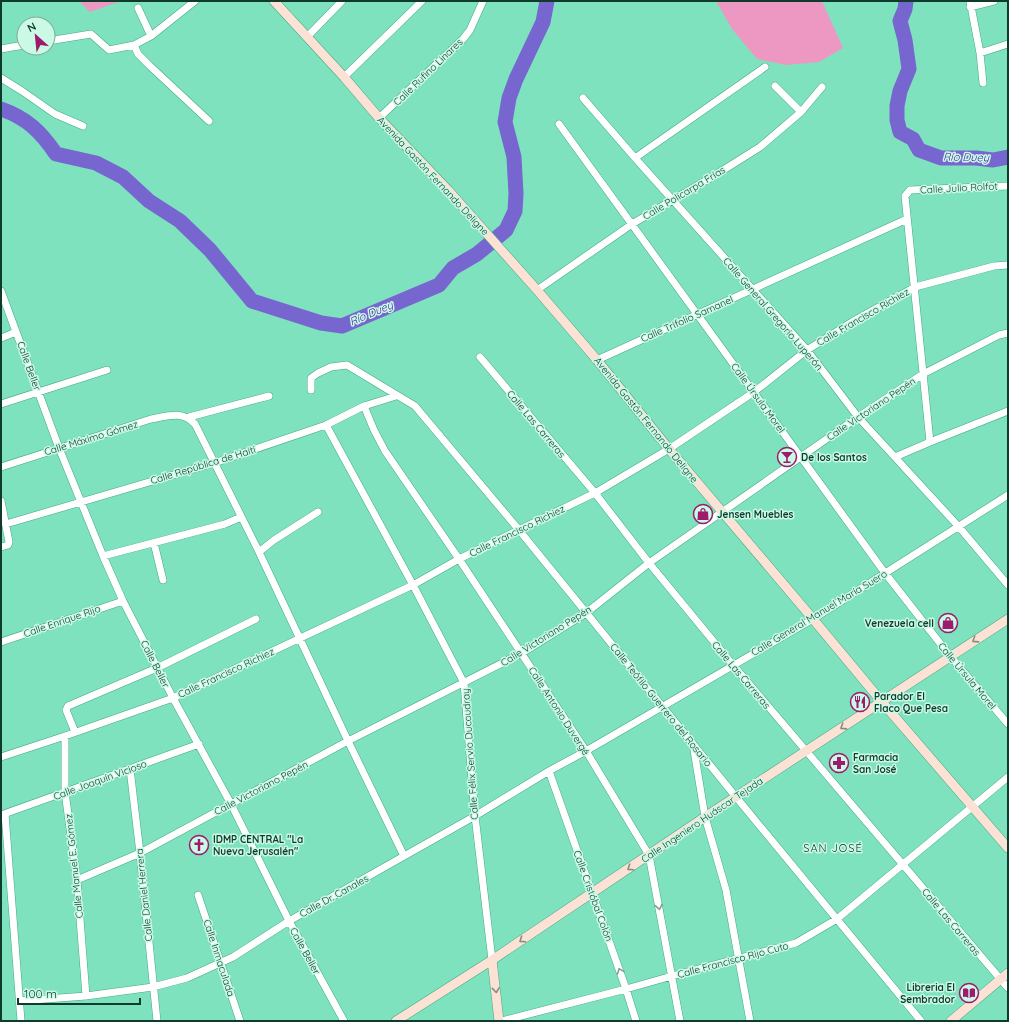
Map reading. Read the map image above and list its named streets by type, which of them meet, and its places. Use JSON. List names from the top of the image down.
{
  "streets": {
    "main road": ["Avenida Gastón Fernando Deligne", "Calle Félix Servio Ducoudray", "Calle Ingeniero Huáscar Tejada"],
    "street": [
      "Calle Rufino Linares",
      "Calle Julio Rolfot",
      "Calle Policarpa Frías",
      "Calle General Gregorio Luperón",
      "Calle Francisco Richiez",
      "Calle Trifolio Samanel",
      "Calle Beller",
      "Calle Úrsula Morel",
      "Calle Victoriano Pepén",
      "Calle Las Carreras",
      "Calle Máximo Gómez",
      "Calle República de Haití",
      "Calle General Manuel María Suero",
      "Calle Enrique Rijo",
      "Calle Teófilo Guerrero del Rosario",
      "Calle Antonio Duvergé",
      "Calle Joaquín Vicioso",
      "Calle Manuel E. Gómez",
      "Calle Daniel Herrera",
      "Calle Dr. Canales",
      "Calle Cristóbal Colón",
      "Calle Inmaculada",
      "Calle Francisco Rijo Cuto"
    ]
  },
  "crossings": [
    ["Calle Rufino Linares", "Avenida Gastón Fernando Deligne"],
    ["Avenida Gastón Fernando Deligne", "Calle Policarpa Frías"],
    ["Avenida Gastón Fernando Deligne", "Calle Francisco Richiez"],
    ["Avenida Gastón Fernando Deligne", "Calle Trifolio Samanel"],
    ["Avenida Gastón Fernando Deligne", "Calle Victoriano Pepén"],
    ["Avenida Gastón Fernando Deligne", "Calle General Manuel María Suero"],
    ["Avenida Gastón Fernando Deligne", "Calle Ingeniero Huáscar Tejada"],
    ["Avenida Gastón Fernando Deligne", "Calle Francisco Rijo Cuto"],
    ["Calle Julio Rolfot", "Calle Trifolio Samanel"],
    ["Calle Policarpa Frías", "Calle General Gregorio Luperón"],
    ["Calle Policarpa Frías", "Calle Úrsula Morel"],
    ["Calle General Gregorio Luperón", "Calle Francisco Richiez"],
    ["Calle General Gregorio Luperón", "Calle Trifolio Samanel"],
    ["Calle General Gregorio Luperón", "Calle Victoriano Pepén"],
    ["Calle General Gregorio Luperón", "Calle General Manuel María Suero"],
    ["Calle Francisco Richiez", "Calle Beller"],
    ["Calle Francisco Richiez", "Calle Úrsula Morel"],
    ["Calle Francisco Richiez", "Calle Las Carreras"],
    ["Calle Francisco Richiez", "Calle Teófilo Guerrero del Rosario"],
    ["Calle Francisco Richiez", "Calle Antonio Duvergé"],
    ["Calle Francisco Richiez", "Calle Félix Servio Ducoudray"],
    ["Calle Francisco Richiez", "Calle Manuel E. Gómez"],
    ["Calle Trifolio Samanel", "Calle Úrsula Morel"],
    ["Calle Beller", "Calle Victoriano Pepén"],
    ["Calle Beller", "Calle Máximo Gómez"],
    ["Calle Beller", "Calle República de Haití"],
    ["Calle Beller", "Calle Enrique Rijo"],
    ["Calle Beller", "Calle Joaquín Vicioso"],
    ["Calle Beller", "Calle Dr. Canales"],
    ["Calle Úrsula Morel", "Calle Victoriano Pepén"],
    ["Calle Úrsula Morel", "Calle General Manuel María Suero"],
    ["Calle Úrsula Morel", "Calle Ingeniero Huáscar Tejada"],
    ["Calle Victoriano Pepén", "Calle Las Carreras"],
    ["Calle Victoriano Pepén", "Calle Teófilo Guerrero del Rosario"],
    ["Calle Victoriano Pepén", "Calle Antonio Duvergé"],
    ["Calle Victoriano Pepén", "Calle Félix Servio Ducoudray"],
    ["Calle Victoriano Pepén", "Calle Manuel E. Gómez"],
    ["Calle Victoriano Pepén", "Calle Daniel Herrera"],
    ["Calle Las Carreras", "Calle General Manuel María Suero"],
    ["Calle Las Carreras", "Calle Ingeniero Huáscar Tejada"],
    ["Calle Las Carreras", "Calle Francisco Rijo Cuto"],
    ["Calle República de Haití", "Calle Teófilo Guerrero del Rosario"],
    ["Calle República de Haití", "Calle Antonio Duvergé"],
    ["Calle República de Haití", "Calle Félix Servio Ducoudray"],
    ["Calle General Manuel María Suero", "Calle Teófilo Guerrero del Rosario"],
    ["Calle General Manuel María Suero", "Calle Antonio Duvergé"],
    ["Calle General Manuel María Suero", "Calle Dr. Canales"],
    ["Calle Teófilo Guerrero del Rosario", "Calle Ingeniero Huáscar Tejada"],
    ["Calle Teófilo Guerrero del Rosario", "Calle Francisco Rijo Cuto"],
    ["Calle Antonio Duvergé", "Calle Ingeniero Huáscar Tejada"],
    ["Calle Antonio Duvergé", "Calle Dr. Canales"],
    ["Calle Antonio Duvergé", "Calle Francisco Rijo Cuto"],
    ["Calle Félix Servio Ducoudray", "Calle Ingeniero Huáscar Tejada"],
    ["Calle Félix Servio Ducoudray", "Calle Dr. Canales"],
    ["Calle Félix Servio Ducoudray", "Calle Francisco Rijo Cuto"],
    ["Calle Joaquín Vicioso", "Calle Manuel E. Gómez"],
    ["Calle Joaquín Vicioso", "Calle Daniel Herrera"],
    ["Calle Ingeniero Huáscar Tejada", "Calle Cristóbal Colón"],
    ["Calle Manuel E. Gómez", "Calle Dr. Canales"],
    ["Calle Daniel Herrera", "Calle Dr. Canales"],
    ["Calle Dr. Canales", "Calle Cristóbal Colón"],
    ["Calle Dr. Canales", "Calle Inmaculada"],
    ["Calle Cristóbal Colón", "Calle Francisco Rijo Cuto"]
  ],
  "one_way": ["Calle Ingeniero Huáscar Tejada", "Calle Cristóbal Colón"],
  "districts": ["SAN JOSÉ"],
  "water": ["Río Duey"],
  "places": {
    "bar": ["De los Santos"],
    "shop": ["Jensen Muebles", "Venezuela cell"],
    "restaurant": ["Parador El Flaco Que Pesa"],
    "pharmacy": ["Farmacia San José"],
    "church": ["IDMP CENTRAL \"La Nueva Jerusalén\""],
    "library": ["Libreria El Sembrador"]
  },
  "scale_bar": "100 m",
  "north": "top left"
}
